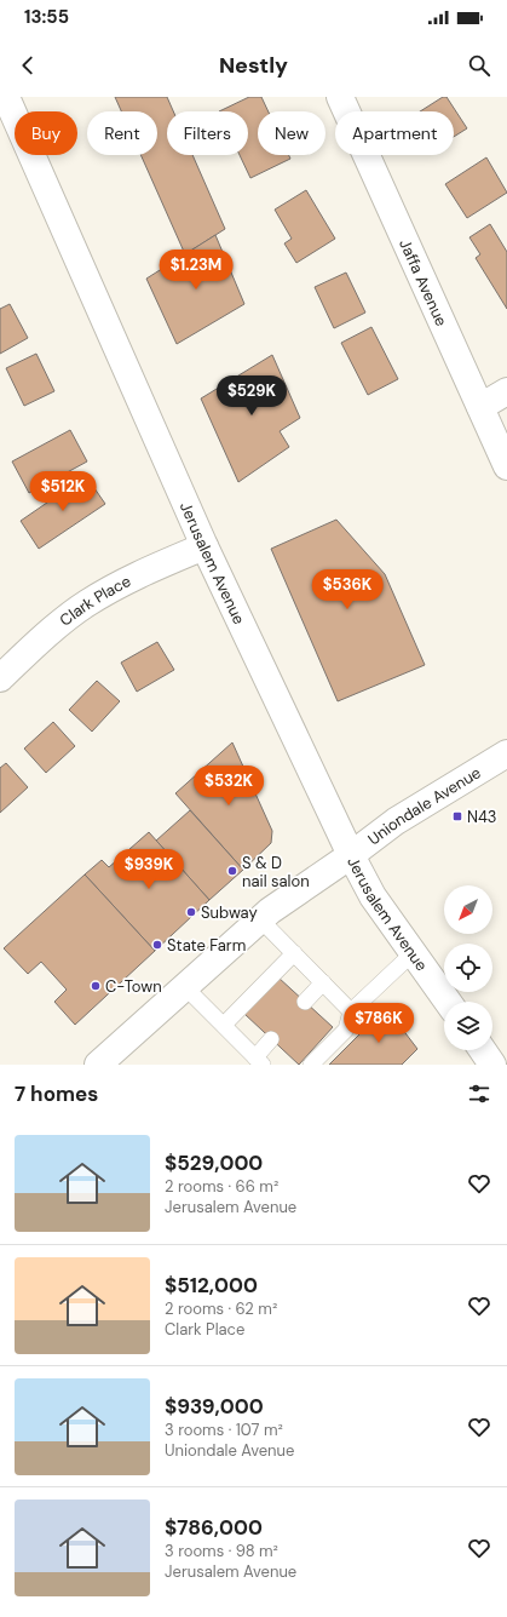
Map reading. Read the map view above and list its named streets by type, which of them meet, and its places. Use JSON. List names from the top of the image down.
{
  "streets": {
    "main road": [
      "Jaffa Avenue",
      "Jerusalem Avenue",
      "Clark Place",
      "Uniondale Avenue"
    ]
  },
  "crossings": [
    ["Jerusalem Avenue", "Clark Place"],
    ["Jerusalem Avenue", "Uniondale Avenue"]
  ],
  "places": {
    "transit": ["N43"],
    "other": [
      "S & D nail salon",
      "Subway",
      "State Farm",
      "C-Town"
    ]
  },
  "north": "bottom left",
  "page": {
    "status": "13:55",
    "header": "Nestly",
    "chip": [
      "Buy",
      "Rent",
      "Filters",
      "New",
      "Apartment"
    ],
    "price": [
      "$1.23M",
      "$529K",
      "$512K",
      "$536K",
      "$532K",
      "$939K",
      "$786K"
    ],
    "heading": "7 homes",
    "list": [
      {
        "name": "$529,000",
        "note": "2 rooms · 66 m² · Jerusalem Avenue"
      },
      {
        "name": "$512,000",
        "note": "2 rooms · 62 m² · Clark Place"
      },
      {
        "name": "$939,000",
        "note": "3 rooms · 107 m² · Uniondale Avenue"
      },
      {
        "name": "$786,000",
        "note": "3 rooms · 98 m² · Jerusalem Avenue"
      }
    ]
  }
}
